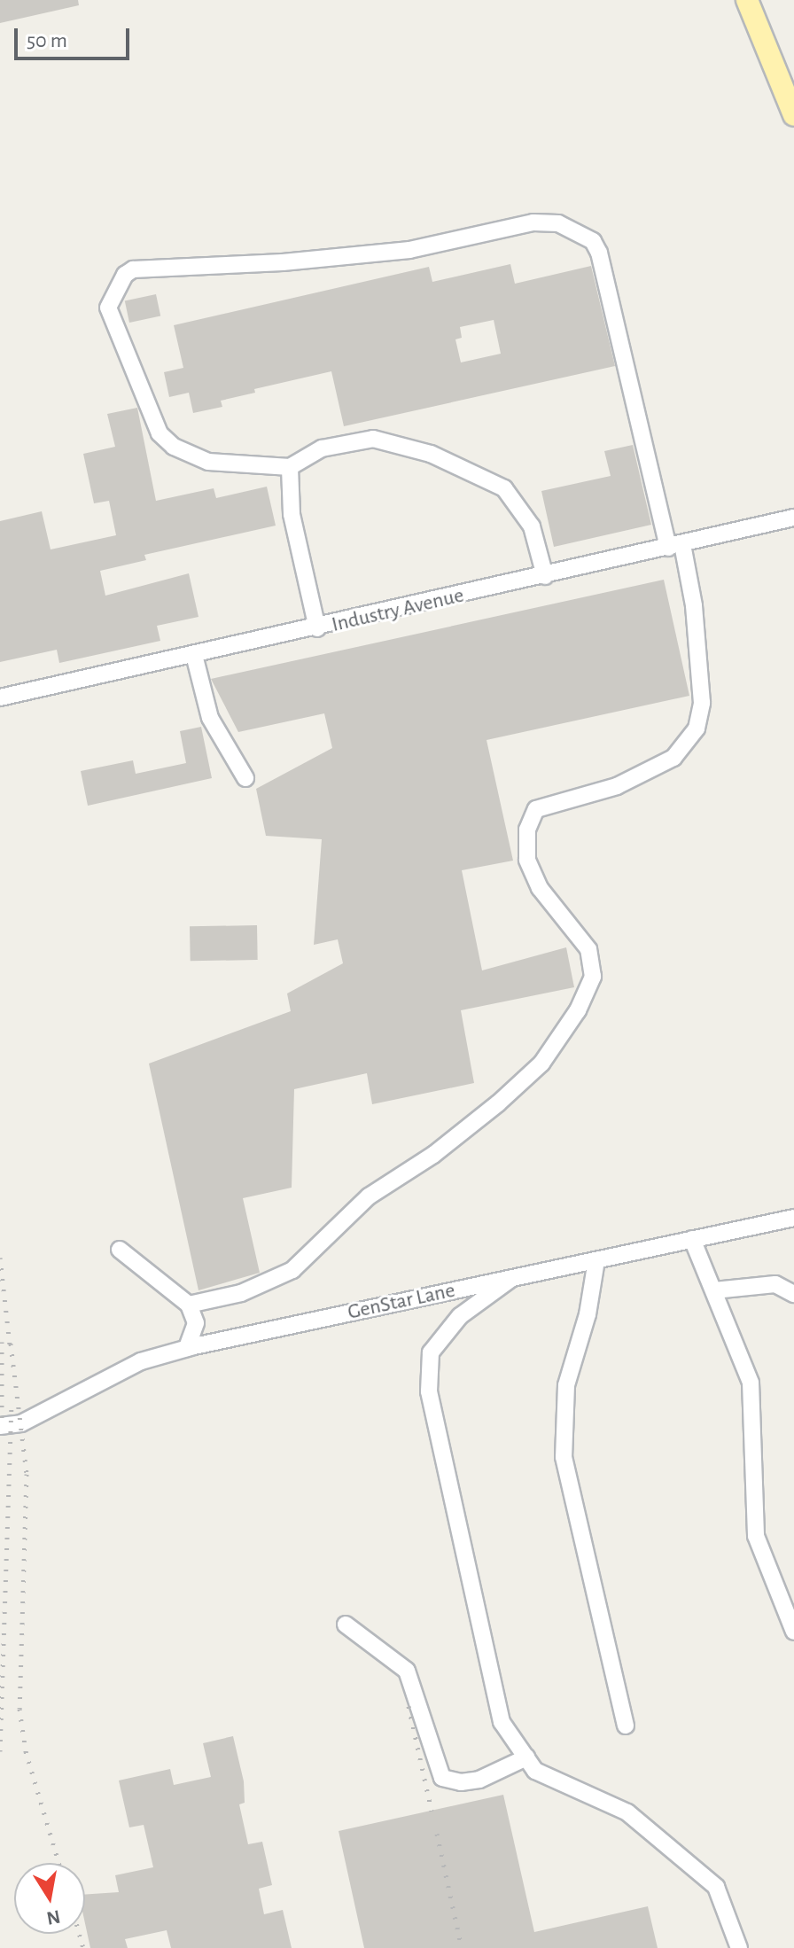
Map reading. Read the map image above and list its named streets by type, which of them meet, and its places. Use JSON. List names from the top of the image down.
{
  "streets": {
    "street": ["Industry Avenue", "GenStar Lane"]
  },
  "scale_bar": "50 m",
  "north": "bottom"
}
